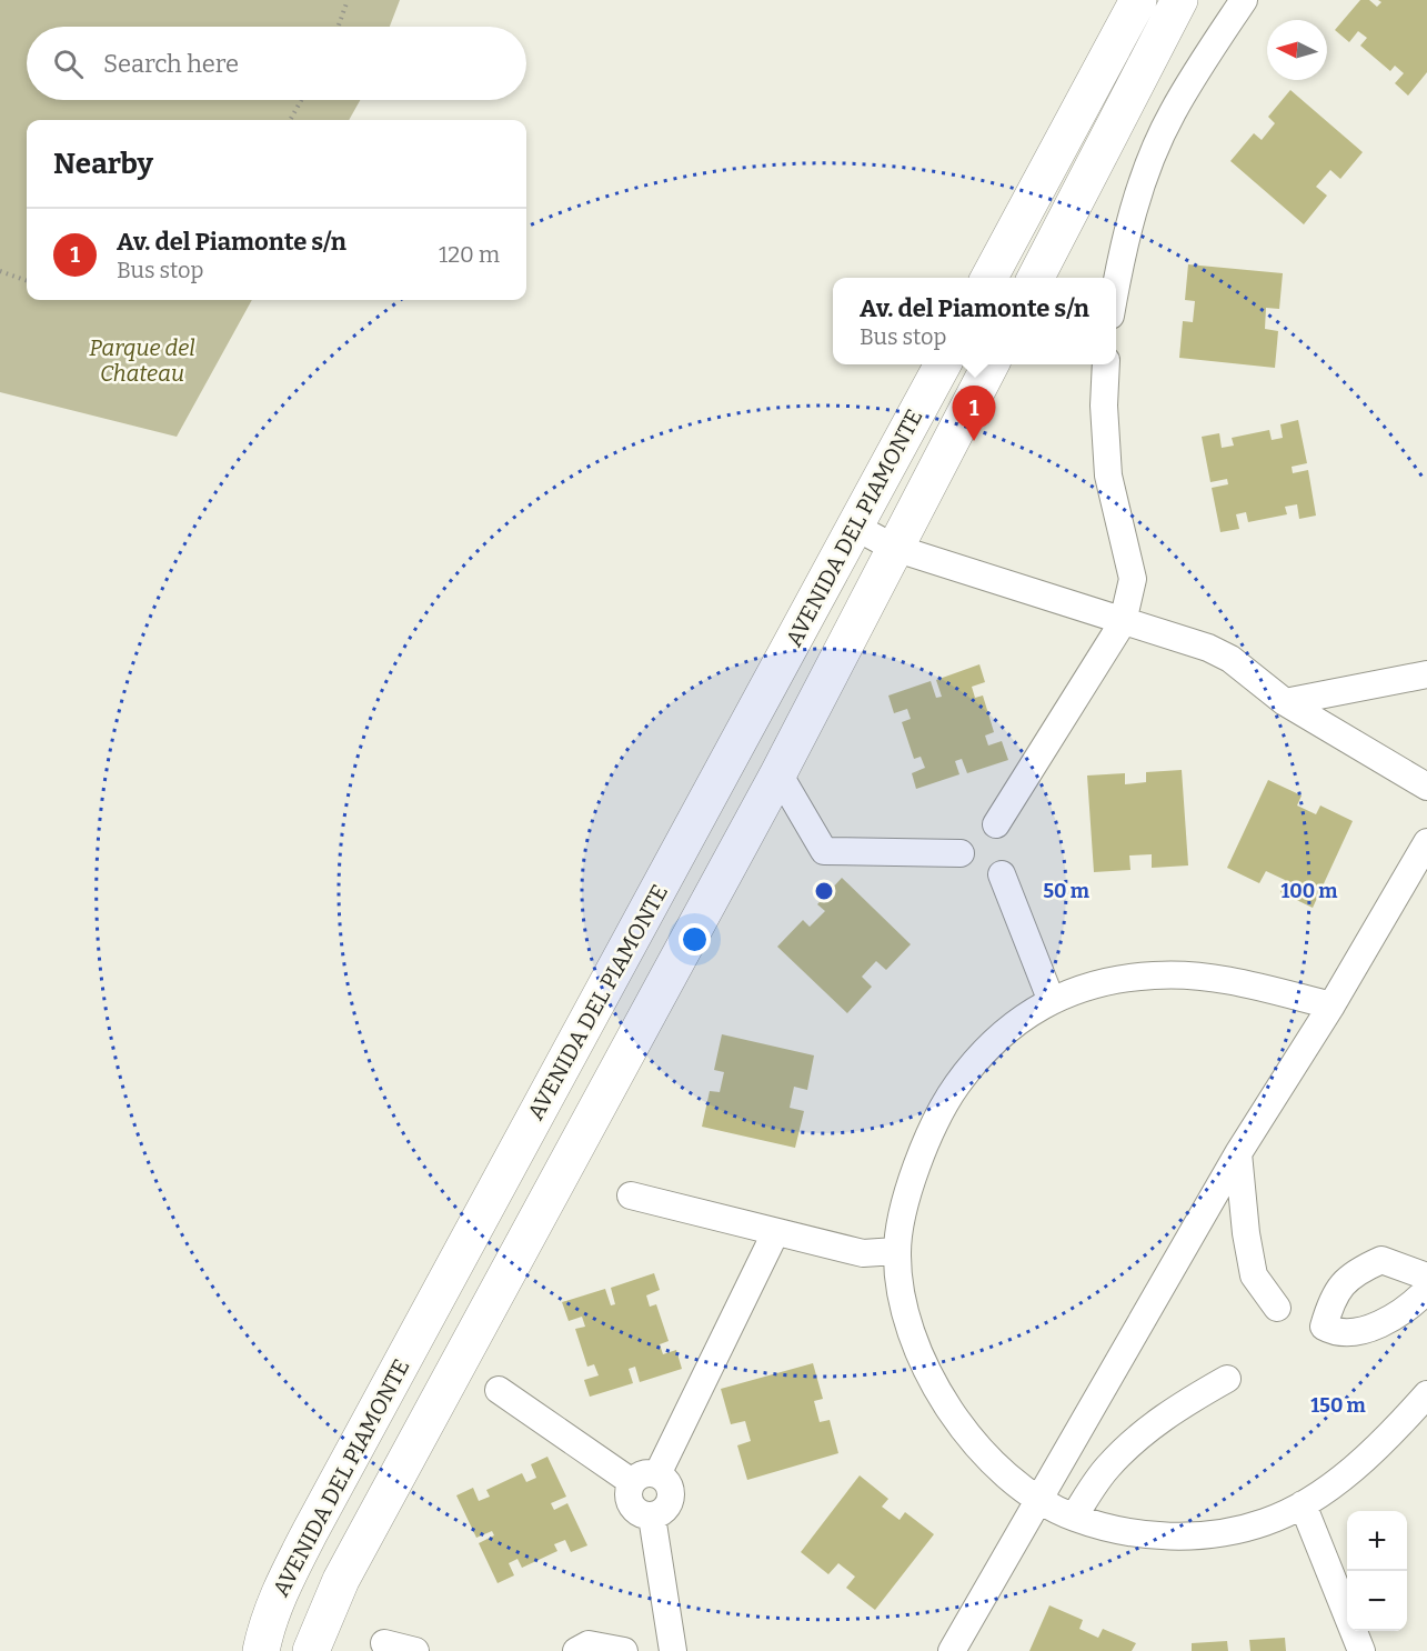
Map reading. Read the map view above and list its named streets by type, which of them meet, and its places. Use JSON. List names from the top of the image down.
{
  "streets": {
    "street": ["AVENIDA DEL PIAMONTE"]
  },
  "parks": ["Parque del Chateau"],
  "north": "left",
  "page": {
    "search": "Search here",
    "heading": "Nearby",
    "list": [
      {
        "mark": "1",
        "name": "Av. del Piamonte s/n",
        "note": "Bus stop",
        "value": "120 m"
      }
    ],
    "popup": ["Av. del Piamonte s/n", "Bus stop"],
    "pins": "1",
    "map_buttons": ["+", "−"]
  },
  "rings": ["50 m", "100 m", "150 m"]
}
